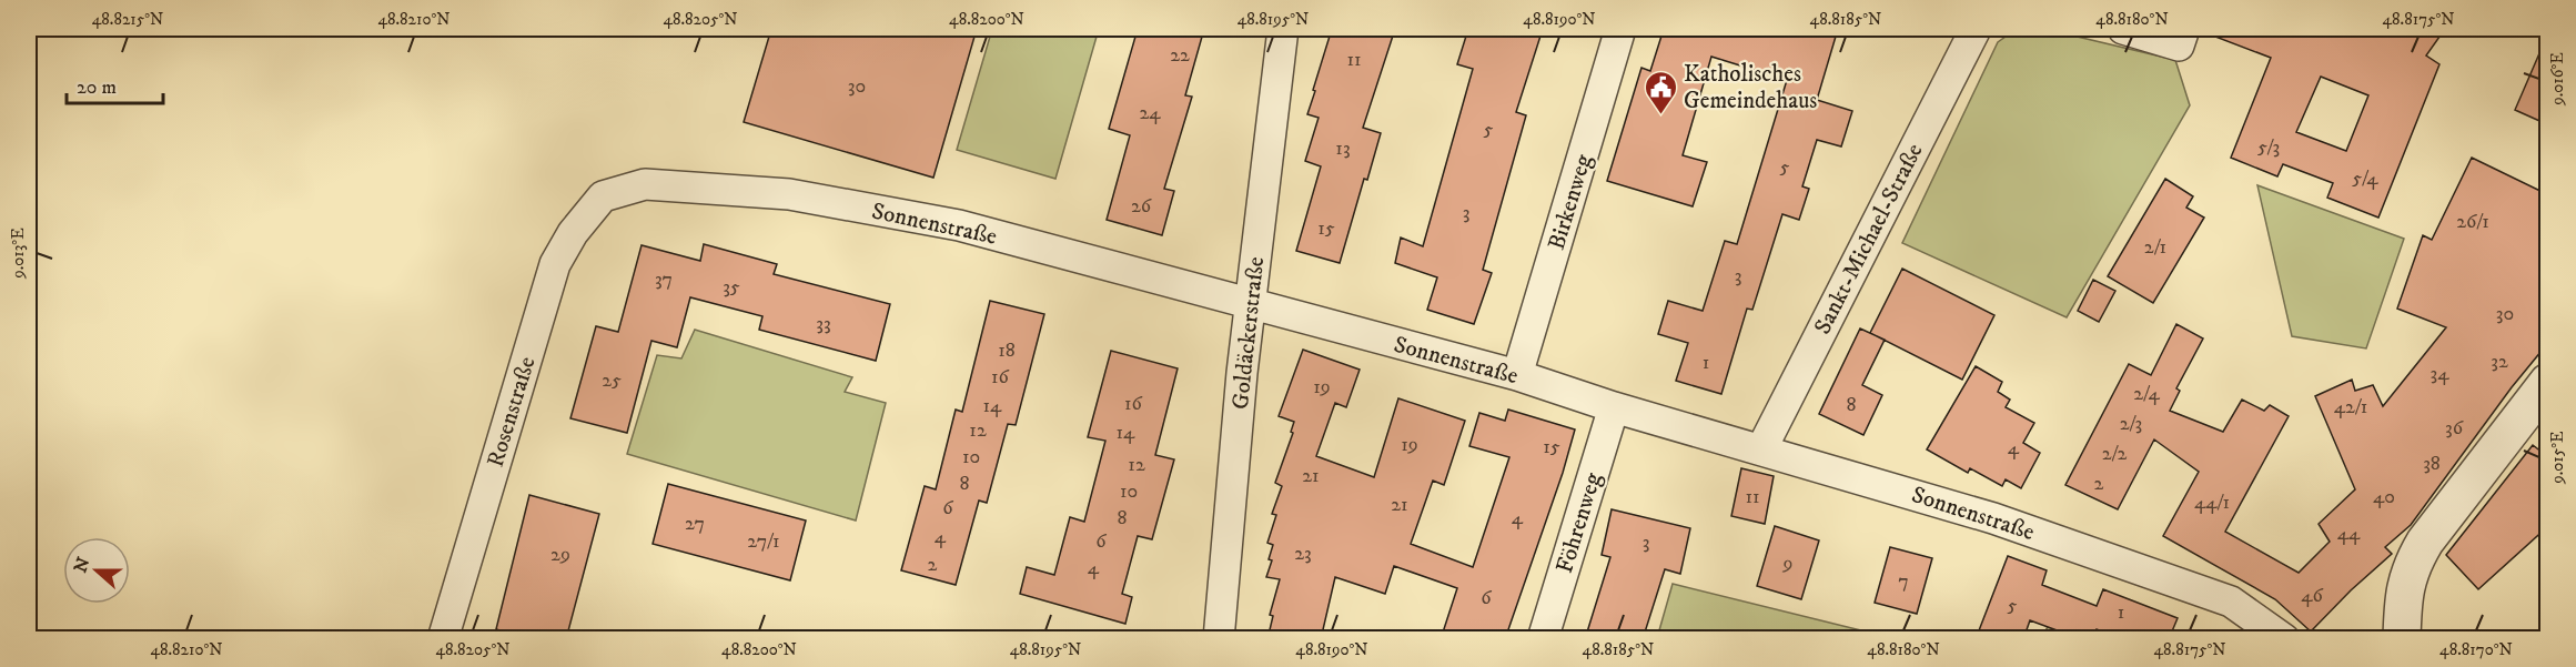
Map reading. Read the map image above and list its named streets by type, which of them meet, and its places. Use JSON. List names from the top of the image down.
{
  "streets": {
    "street": [
      "Birkenweg",
      "Sonnenstraße",
      "Sankt-Michael-Straße",
      "Goldäckerstraße",
      "Rosenstraße",
      "Föhrenweg"
    ]
  },
  "crossings": [
    ["Birkenweg", "Sonnenstraße"],
    ["Sonnenstraße", "Sankt-Michael-Straße"],
    ["Sonnenstraße", "Goldäckerstraße"],
    ["Sonnenstraße", "Rosenstraße"],
    ["Sonnenstraße", "Föhrenweg"]
  ],
  "places": {
    "public building": ["Katholisches Gemeindehaus"]
  },
  "house_numbers": [
    "22",
    "11",
    "30",
    "24",
    "5",
    "5/3",
    "13",
    "5",
    "5/4",
    "26",
    "3",
    "26/1",
    "15",
    "2/1",
    "3",
    "37",
    "35",
    "30",
    "33",
    "18",
    "32",
    "1",
    "34",
    "16",
    "25",
    "19",
    "2/4",
    "16",
    "8",
    "14",
    "42/1",
    "2/3",
    "36",
    "12",
    "14",
    "19",
    "15",
    "4",
    "2/2",
    "10",
    "38",
    "12",
    "21",
    "8",
    "2",
    "10",
    "11",
    "40",
    "44/1",
    "21",
    "6",
    "8",
    "4",
    "27",
    "44",
    "4",
    "27/1",
    "6",
    "3",
    "23",
    "29",
    "9",
    "2",
    "4",
    "7",
    "46",
    "6",
    "5",
    "1"
  ],
  "scale_bar": "20 m",
  "north": "left",
  "coordinates": [
    "48.8215°N",
    "48.8210°N",
    "48.8205°N",
    "48.8200°N",
    "48.8195°N",
    "48.8190°N",
    "48.8185°N",
    "48.8180°N",
    "48.8175°N",
    "9.016°E",
    "9.013°E",
    "9.015°E",
    "48.8170°N"
  ]
}
